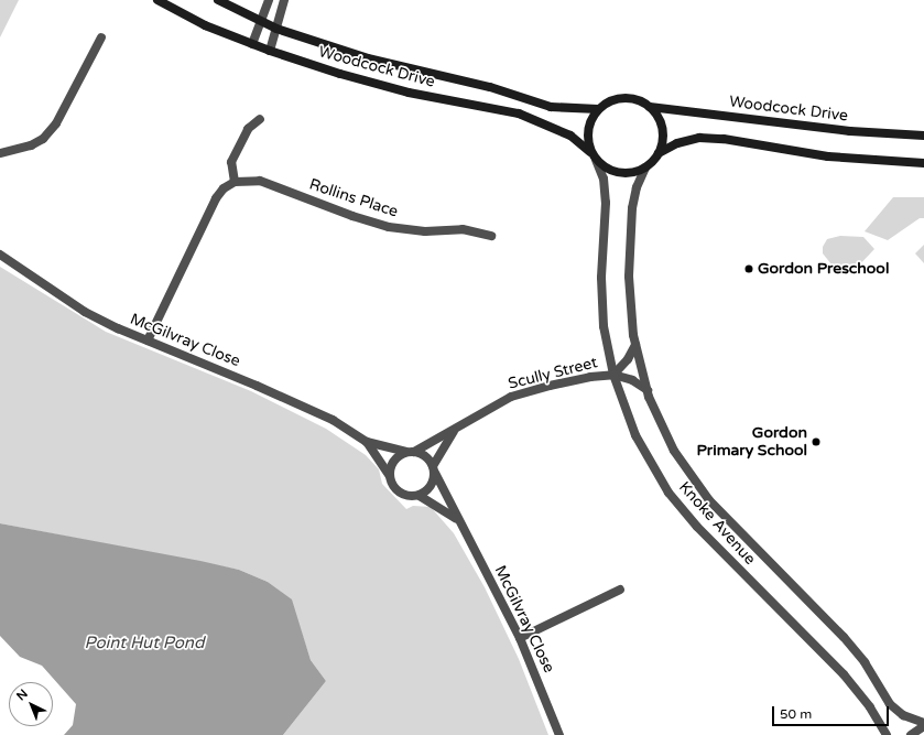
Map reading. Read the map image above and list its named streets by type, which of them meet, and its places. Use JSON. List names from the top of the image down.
{
  "streets": {
    "main road": ["Woodcock Drive"],
    "street": [
      "Rollins Place",
      "McGilvray Close",
      "Scully Street",
      "Knoke Avenue"
    ]
  },
  "crossings": [
    ["Woodcock Drive", "Knoke Avenue"],
    ["McGilvray Close", "Scully Street"],
    ["Scully Street", "Knoke Avenue"]
  ],
  "water": ["Point Hut Pond"],
  "places": ["Gordon Preschool", "Gordon Primary School"],
  "scale_bar": "50 m",
  "north": "top left"
}
